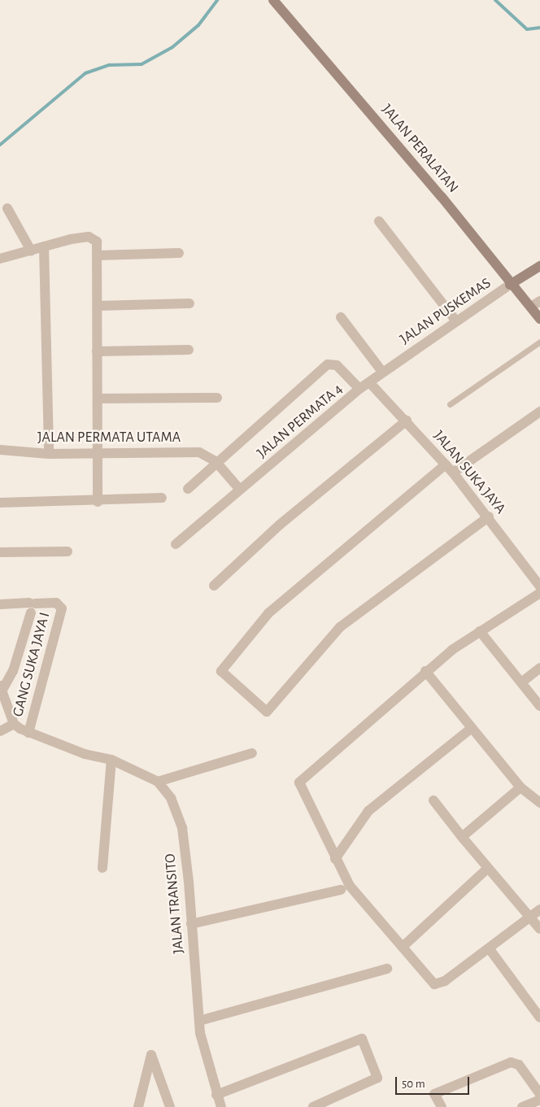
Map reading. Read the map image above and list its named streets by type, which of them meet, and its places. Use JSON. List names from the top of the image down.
{
  "streets": {
    "street": [
      "JALAN PERALATAN",
      "JALAN PUSKEMAS",
      "JALAN PERMATA 4",
      "JALAN PERMATA UTAMA",
      "JALAN SUKA JAYA",
      "GANG SUKA JAYA I",
      "JALAN TRANSITO"
    ]
  },
  "crossings": [
    ["JALAN PERALATAN", "JALAN PUSKEMAS"],
    ["JALAN PUSKEMAS", "JALAN SUKA JAYA"],
    ["JALAN PERMATA 4", "JALAN PERMATA UTAMA"],
    ["GANG SUKA JAYA I", "JALAN TRANSITO"]
  ],
  "scale_bar": "50 m"
}
